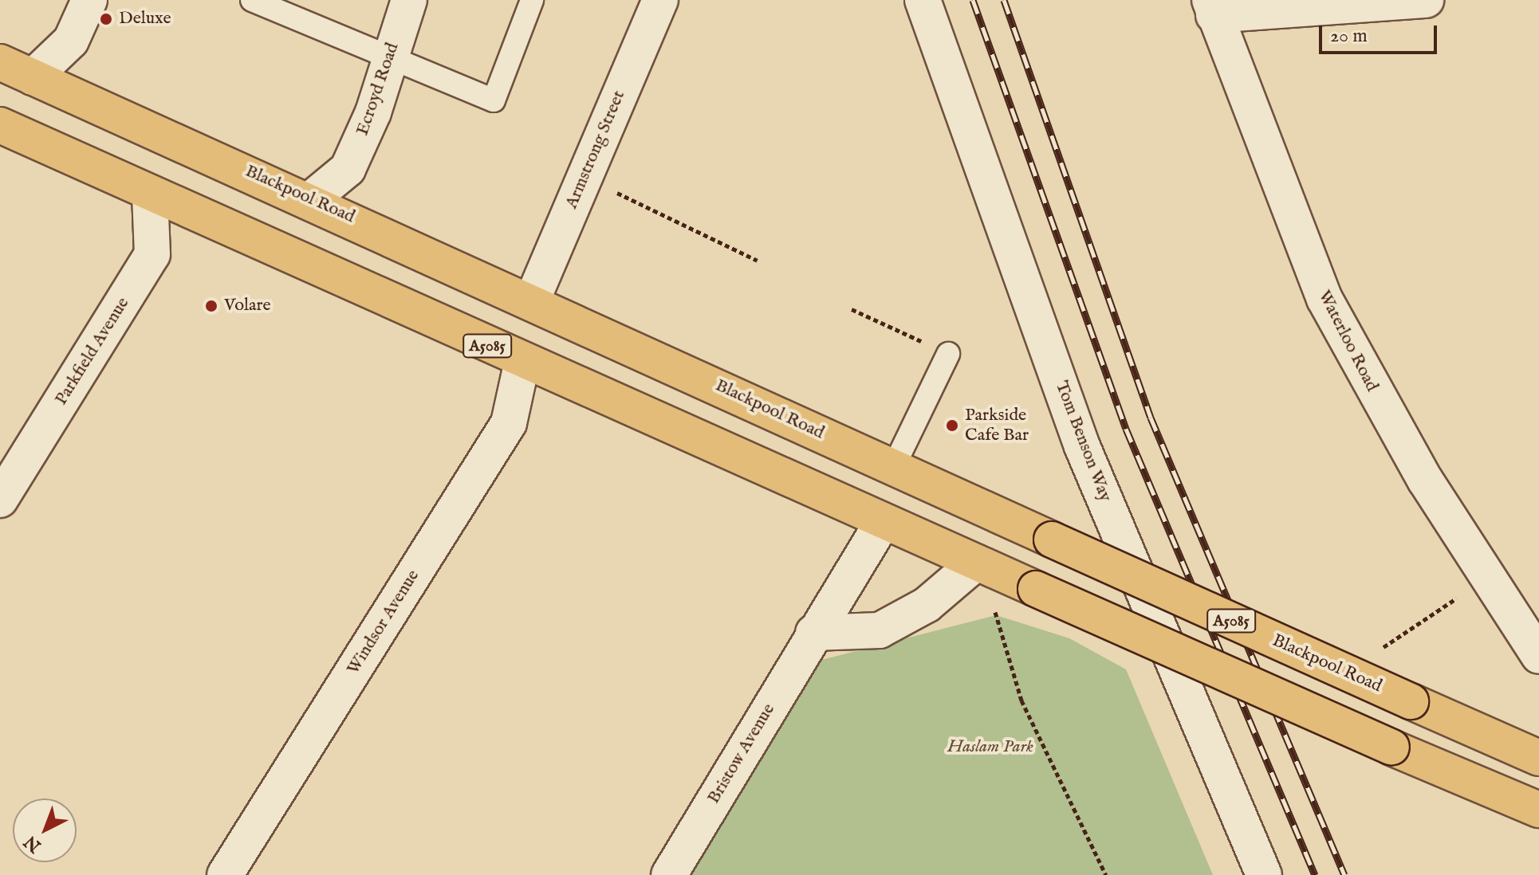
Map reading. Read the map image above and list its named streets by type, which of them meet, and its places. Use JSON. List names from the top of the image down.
{
  "streets": {
    "highway": ["Blackpool Road", "A5085"],
    "street": [
      "Ecroyd Road",
      "Armstrong Street",
      "Waterloo Road",
      "Parkfield Avenue",
      "Tom Benson Way",
      "Windsor Avenue",
      "Bristow Avenue"
    ]
  },
  "crossings": [
    ["Ecroyd Road", "Blackpool Road"],
    ["Armstrong Street", "Blackpool Road"],
    ["A5085", "Parkfield Avenue"],
    ["A5085", "Windsor Avenue"],
    ["A5085", "Bristow Avenue"]
  ],
  "parks": ["Haslam Park"],
  "places": ["Deluxe", "Volare", "Parkside Cafe Bar"],
  "scale_bar": "20 m",
  "north": "bottom left"
}
